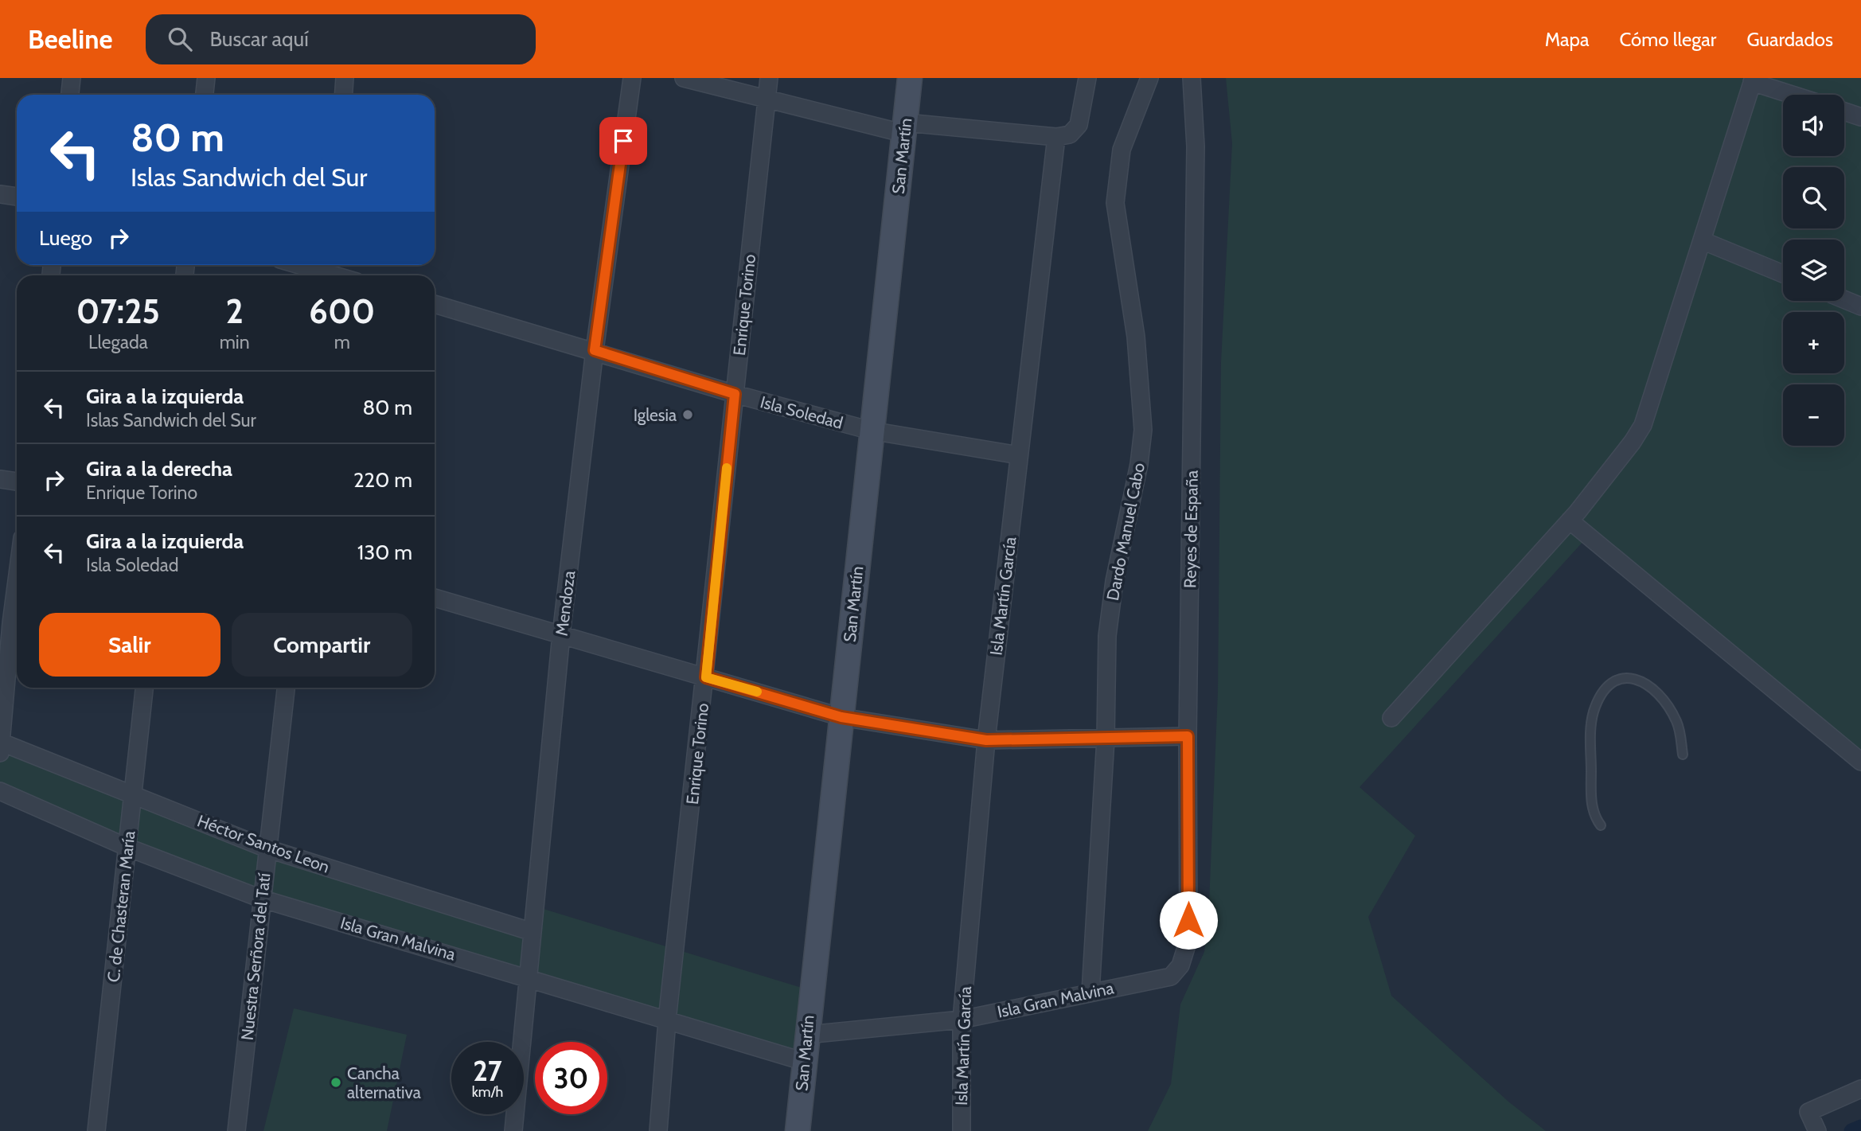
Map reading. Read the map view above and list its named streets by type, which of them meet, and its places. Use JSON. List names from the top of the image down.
{
  "streets": {
    "main road": ["San Martín"],
    "street": [
      "Enrique Torino",
      "Isla Soledad",
      "Reyes de España",
      "Dardo Manuel Cabo",
      "Isla Martín García",
      "Mendoza",
      "Héctor Santos Leon",
      "C. de Chasteran María",
      "Isla Gran Malvina",
      "Nuestra Serñora del Tatí"
    ]
  },
  "crossings": [
    ["San Martín", "Isla Soledad"],
    ["San Martín", "Isla Gran Malvina"],
    ["Enrique Torino", "Isla Soledad"],
    ["Enrique Torino", "Isla Gran Malvina"],
    ["Isla Soledad", "Isla Martín García"],
    ["Isla Soledad", "Mendoza"],
    ["Reyes de España", "Isla Gran Malvina"],
    ["Dardo Manuel Cabo", "Isla Gran Malvina"],
    ["Isla Martín García", "Isla Gran Malvina"],
    ["Mendoza", "Héctor Santos Leon"],
    ["Mendoza", "Isla Gran Malvina"],
    ["Héctor Santos Leon", "C. de Chasteran María"],
    ["Héctor Santos Leon", "Nuestra Serñora del Tatí"],
    ["C. de Chasteran María", "Isla Gran Malvina"],
    ["Isla Gran Malvina", "Nuestra Serñora del Tatí"]
  ],
  "places": ["Iglesia", "Cancha alternativa"],
  "page": {
    "header": "Beeline",
    "search": "Buscar aquí",
    "nav": ["Mapa", "Cómo llegar", "Guardados"],
    "map_buttons": ["+", "−"],
    "turn": ["80 m", "Islas Sandwich del Sur"],
    "then": "Luego",
    "eta": [
      "07:25",
      "Llegada",
      "2",
      "min",
      "600",
      "m"
    ],
    "list": [
      {
        "name": "Gira a la izquierda",
        "note": "Islas Sandwich del Sur",
        "value": "80 m"
      },
      {
        "name": "Gira a la derecha",
        "note": "Enrique Torino",
        "value": "220 m"
      },
      {
        "name": "Gira a la izquierda",
        "note": "Isla Soledad",
        "value": "130 m"
      }
    ],
    "buttons": ["Salir", "Compartir"],
    "speed": "27 km/h",
    "limit": "30"
  }
}
